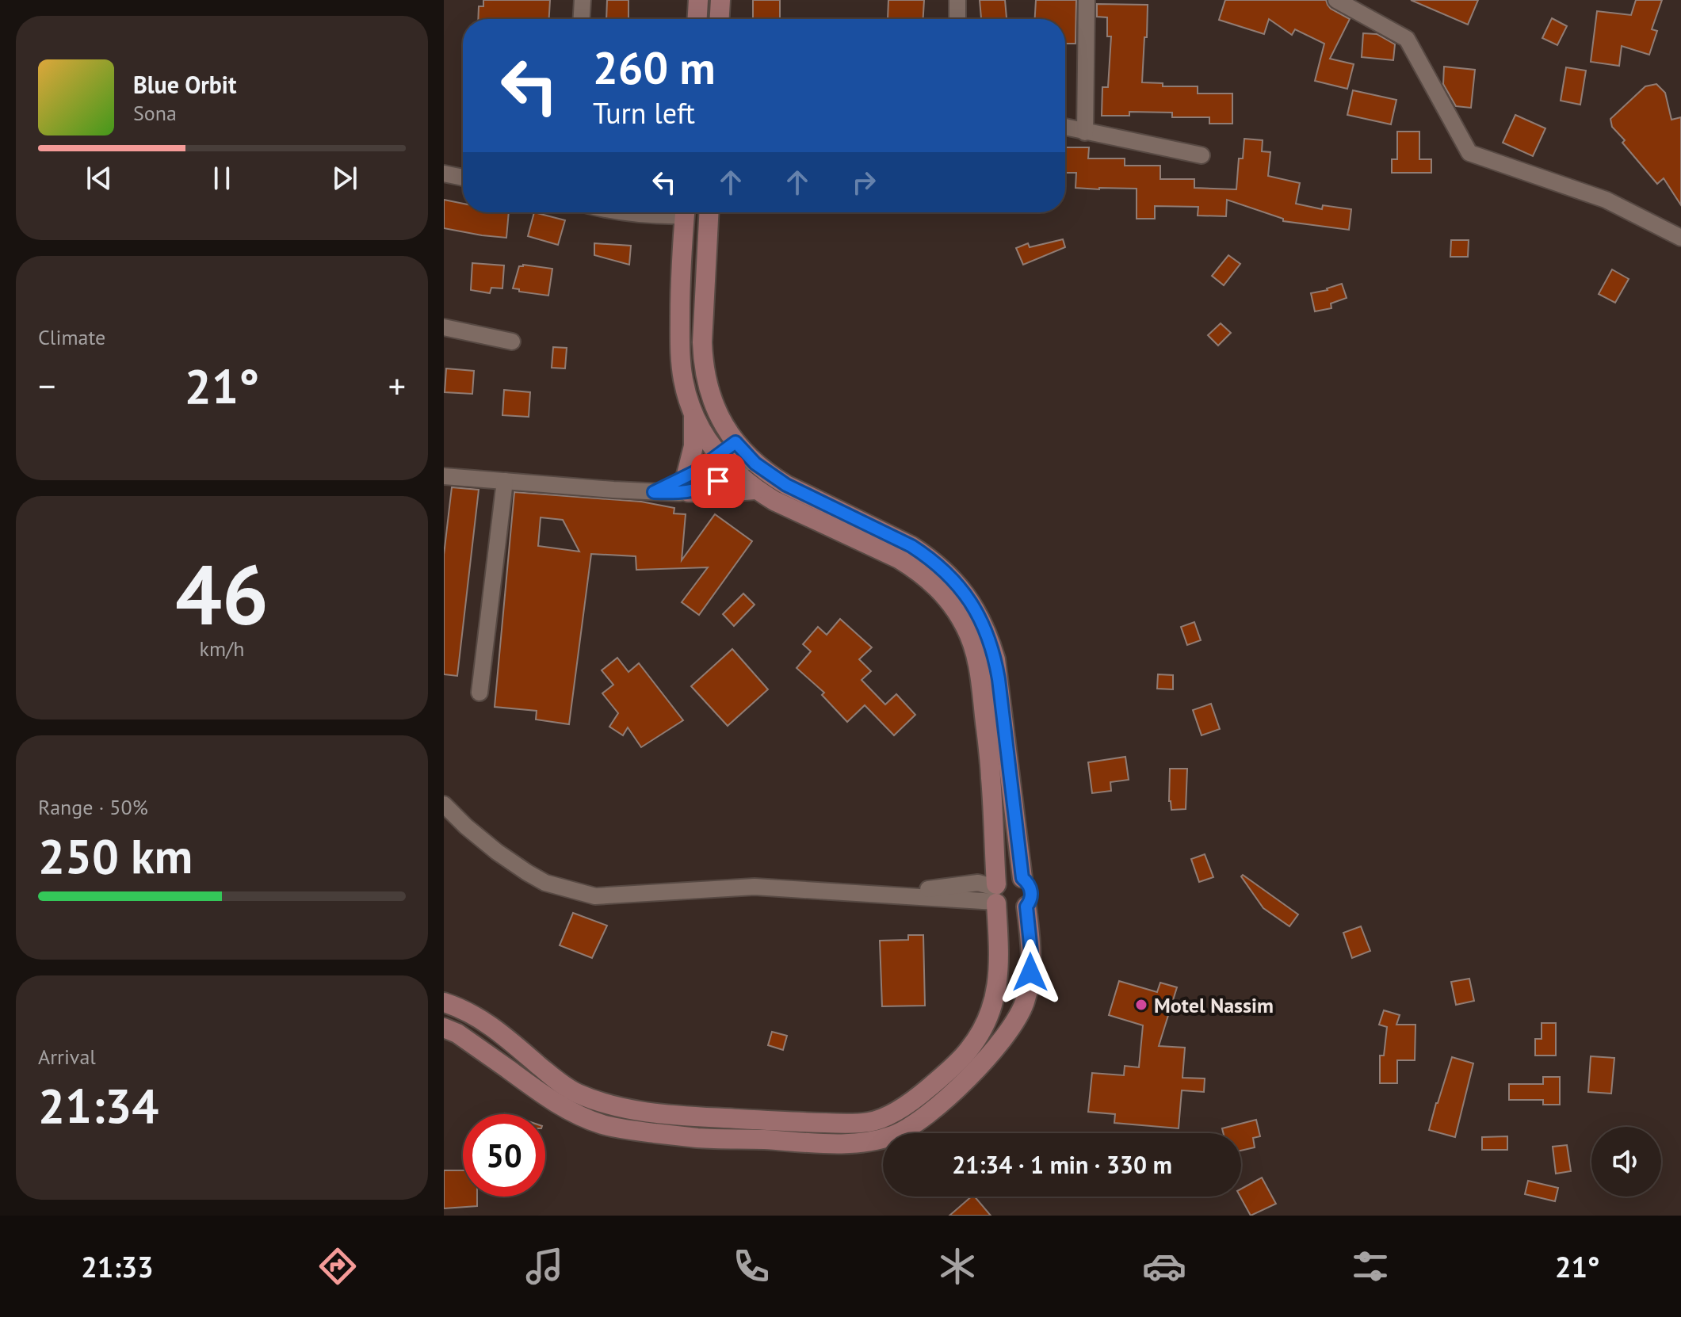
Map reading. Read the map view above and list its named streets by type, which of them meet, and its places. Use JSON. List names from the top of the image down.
{
  "places": ["Motel Nassim"],
  "page": {
    "turn": ["260 m", "Turn left"],
    "song": ["Blue Orbit", "Sona"],
    "tile": [
      "Climate",
      ["46", "km/h"],
      ["Range · 50%", "250 km"],
      ["Arrival", "21:34"]
    ],
    "heat": ["−", "21°", "+"],
    "limit": "50",
    "trip": "21:34 · 1 min · 330 m",
    "tabs": ["21:33", "21°"]
  }
}
